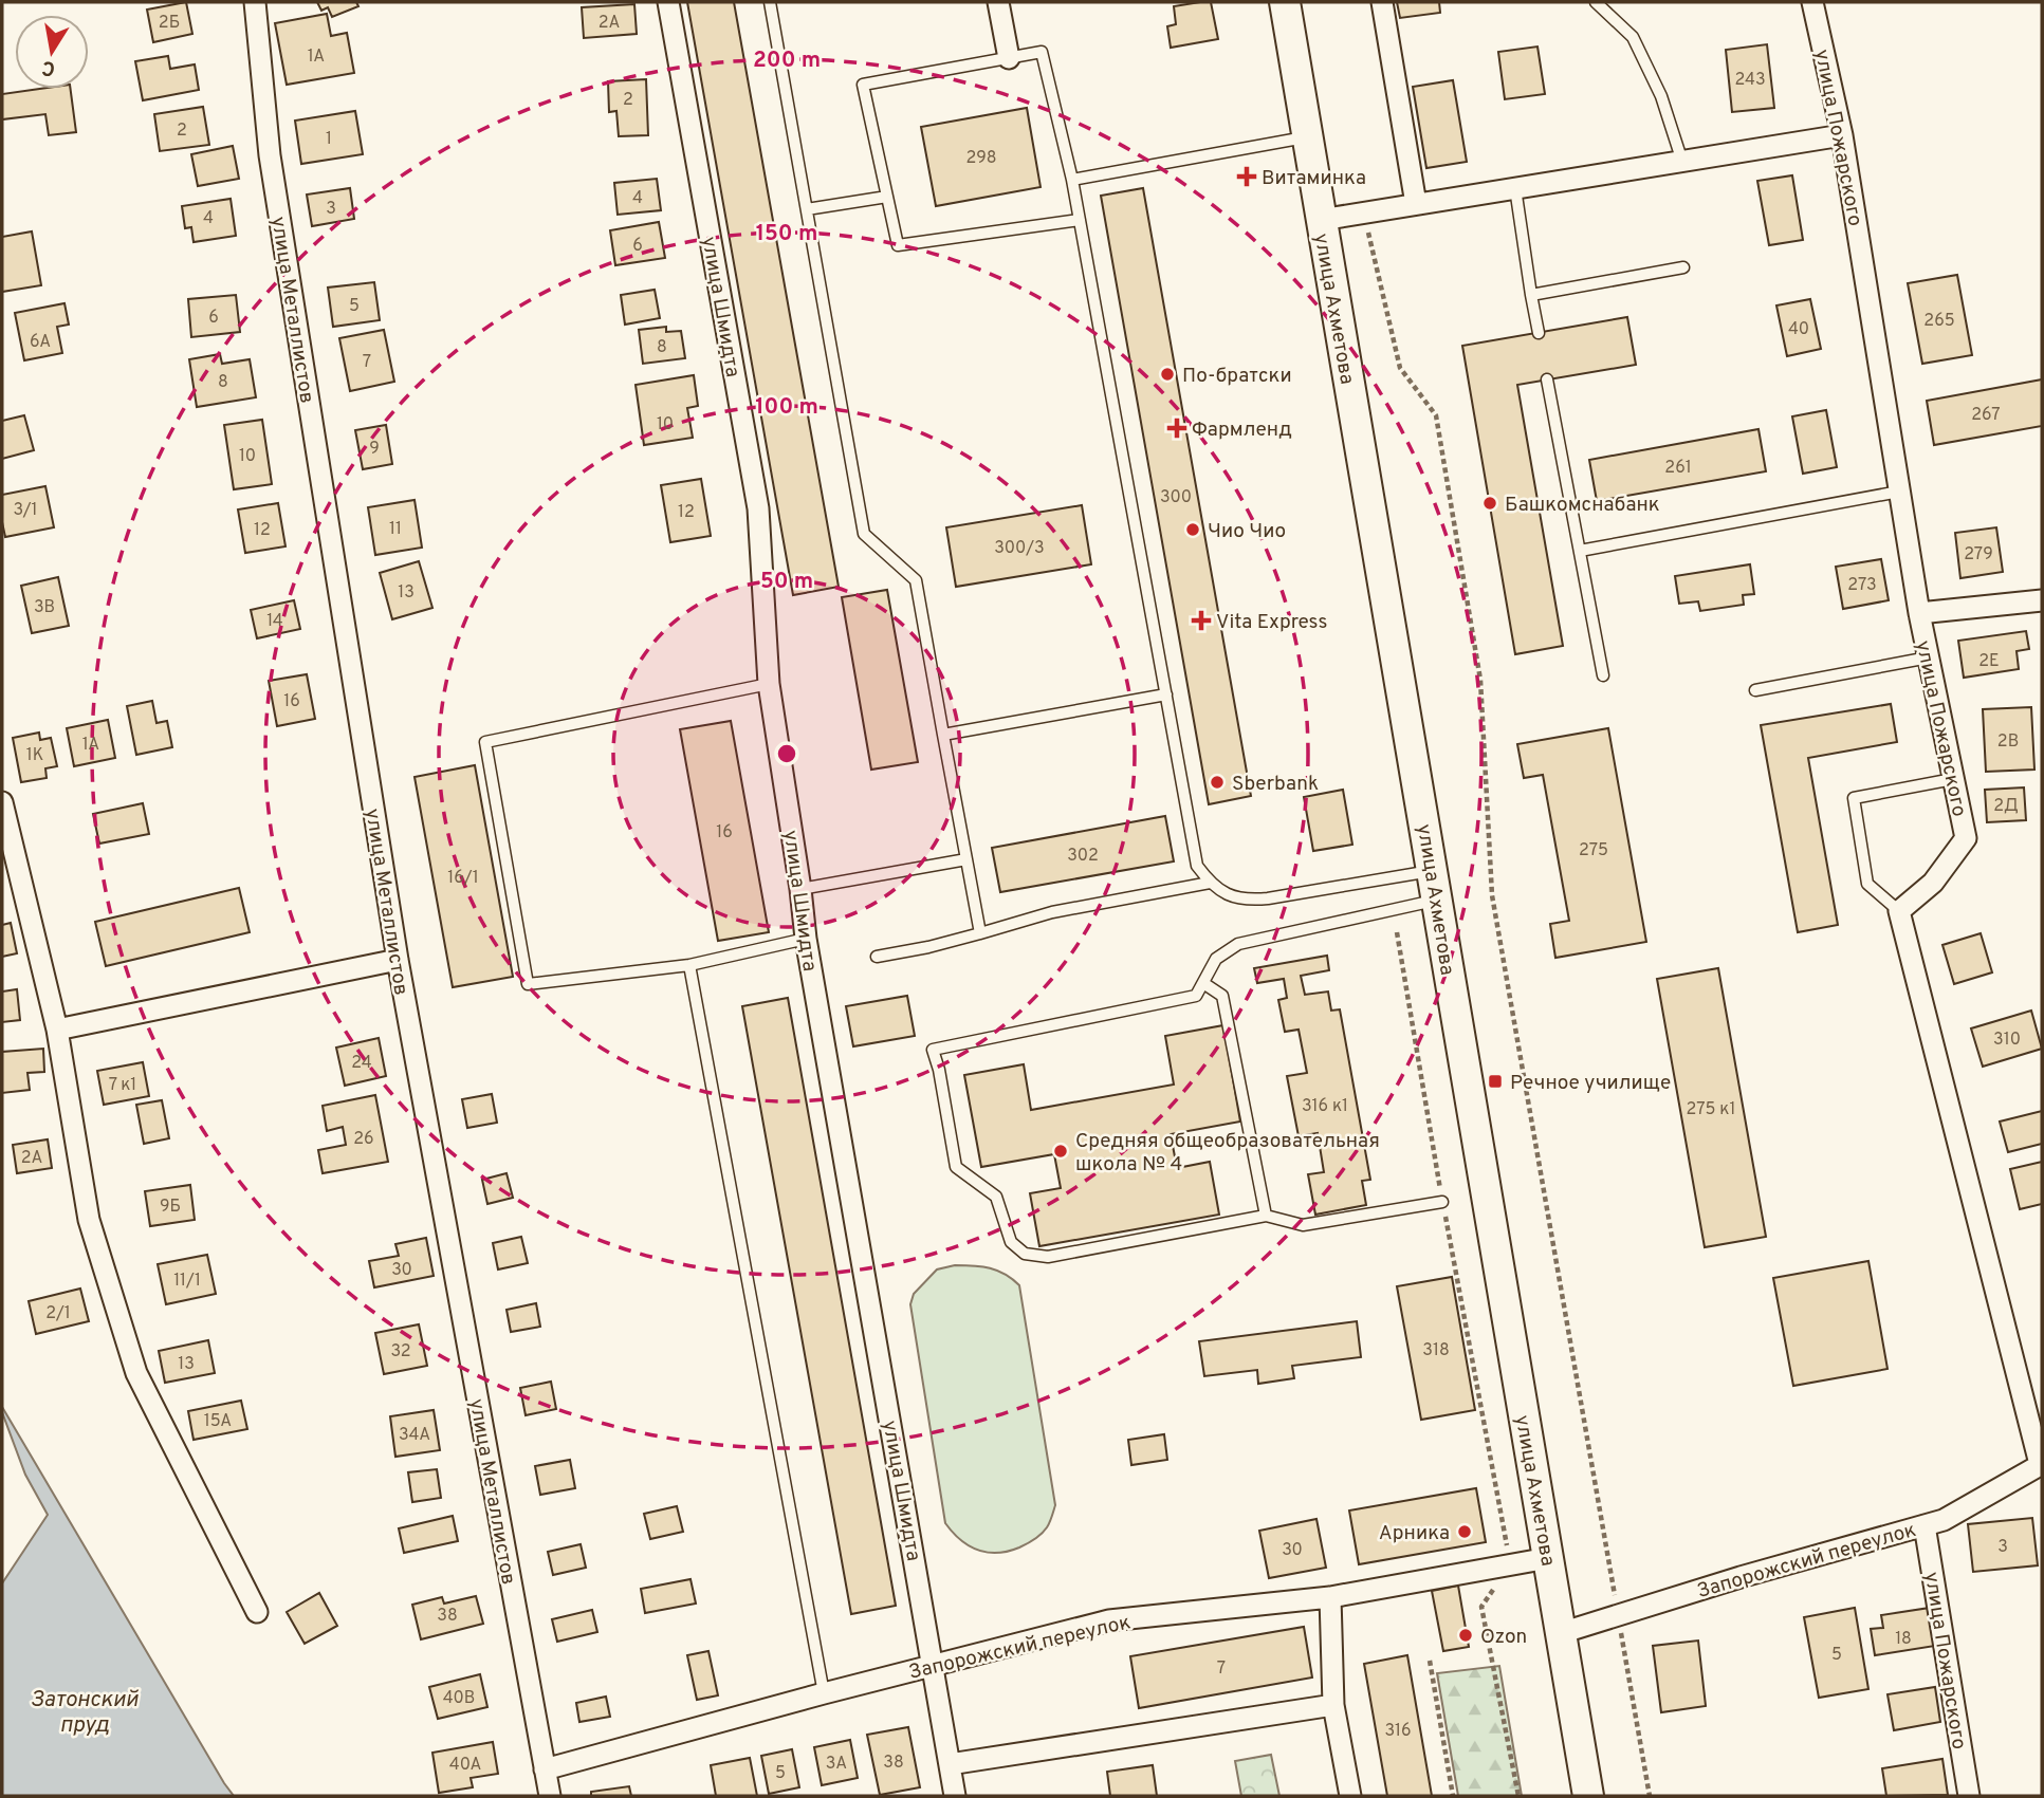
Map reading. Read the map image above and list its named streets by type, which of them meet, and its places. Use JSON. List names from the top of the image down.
{
  "streets": {
    "main road": ["улица Ахметова"],
    "street": [
      "улица Пожарского",
      "улица Шмидта",
      "улица Металлистов",
      "Запорожский переулок"
    ]
  },
  "crossings": [
    ["улица Пожарского", "Запорожский переулок"],
    ["улица Шмидта", "Запорожский переулок"],
    ["улица Ахметова", "Запорожский переулок"],
    ["улица Металлистов", "Запорожский переулок"]
  ],
  "water": ["Затонский пруд"],
  "places": {
    "health": ["Витаминка", "Фармленд", "Vita Express"],
    "other": [
      "По-братски",
      "Башкомснабанк",
      "Чио Чио",
      "Sberbank",
      "Средняя общеобразовательная школа № 4",
      "Арника",
      "Ozon"
    ],
    "transit": ["Речное училище"]
  },
  "house_numbers": [
    "2Б",
    "2А",
    "1А",
    "243",
    "2",
    "2",
    "1",
    "298",
    "4",
    "3",
    "4",
    "6",
    "5",
    "6",
    "265",
    "40",
    "6А",
    "8",
    "7",
    "8",
    "267",
    "10",
    "9",
    "10",
    "261",
    "300",
    "3/1",
    "12",
    "11",
    "12",
    "300/3",
    "279",
    "273",
    "13",
    "3В",
    "14",
    "2Е",
    "16",
    "2В",
    "1А",
    "1К",
    "2Д",
    "16",
    "275",
    "302",
    "16/1",
    "310",
    "24",
    "7 к1",
    "316 к1",
    "275 к1",
    "26",
    "2А",
    "9Б",
    "30",
    "11/1",
    "2/1",
    "318",
    "32",
    "13",
    "15А",
    "34А",
    "3",
    "30",
    "38",
    "18",
    "5",
    "7",
    "40В",
    "316",
    "38",
    "3А",
    "40А",
    "5"
  ],
  "north": "bottom",
  "rings": [
    "200 m",
    "150 m",
    "100 m",
    "50 m"
  ]
}
